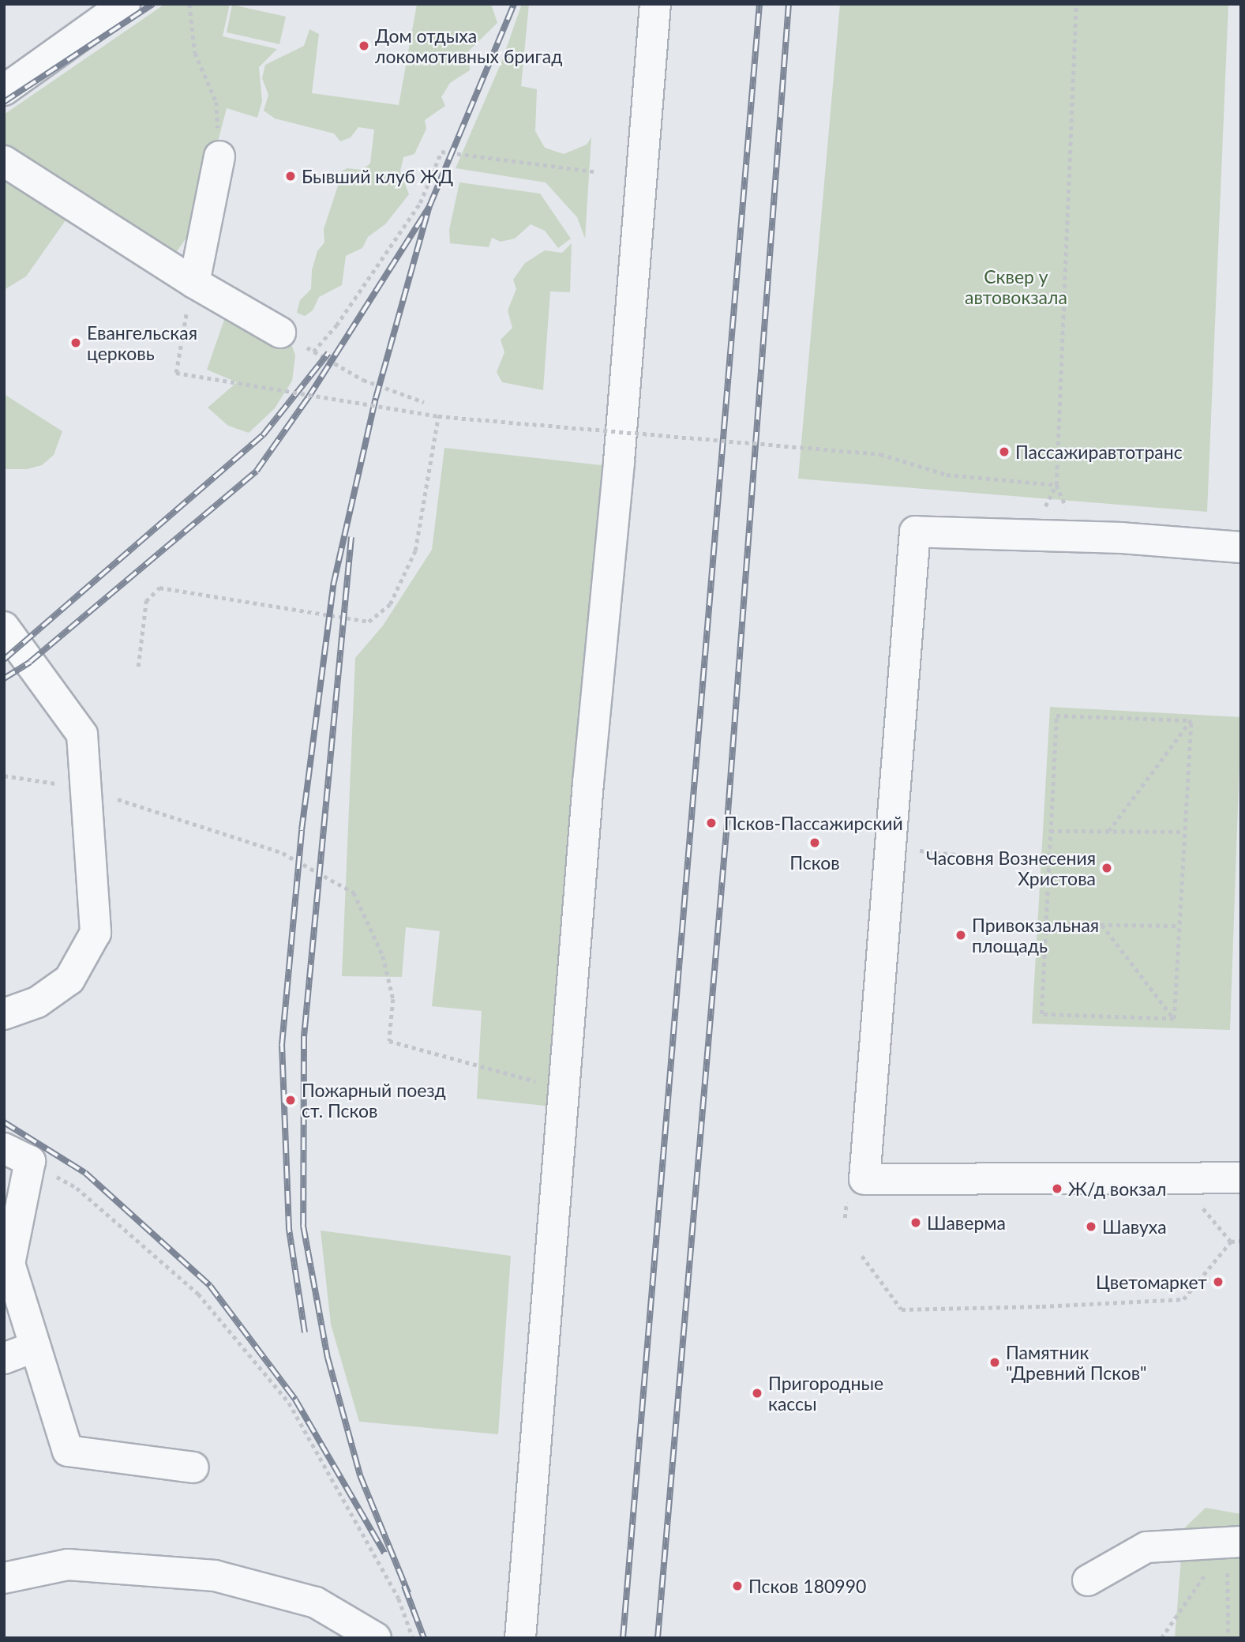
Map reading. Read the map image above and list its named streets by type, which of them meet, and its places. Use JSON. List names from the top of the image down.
{
  "parks": ["Сквер у автовокзала"],
  "places": [
    "Дом отдыха локомотивных бригад",
    "Бывший клуб ЖД",
    "Евангельская церковь",
    "Пассажиравтотранс",
    "Псков-Пассажирский",
    "Псков",
    "Часовня Вознесения Христова",
    "Привокзальная площадь",
    "Пожарный поезд ст. Псков",
    "Ж/д вокзал",
    "Шаверма",
    "Шавуха",
    "Цветомаркет",
    "Памятник \"Древний Псков\"",
    "Пригородные кассы",
    "Псков 180990"
  ]
}
